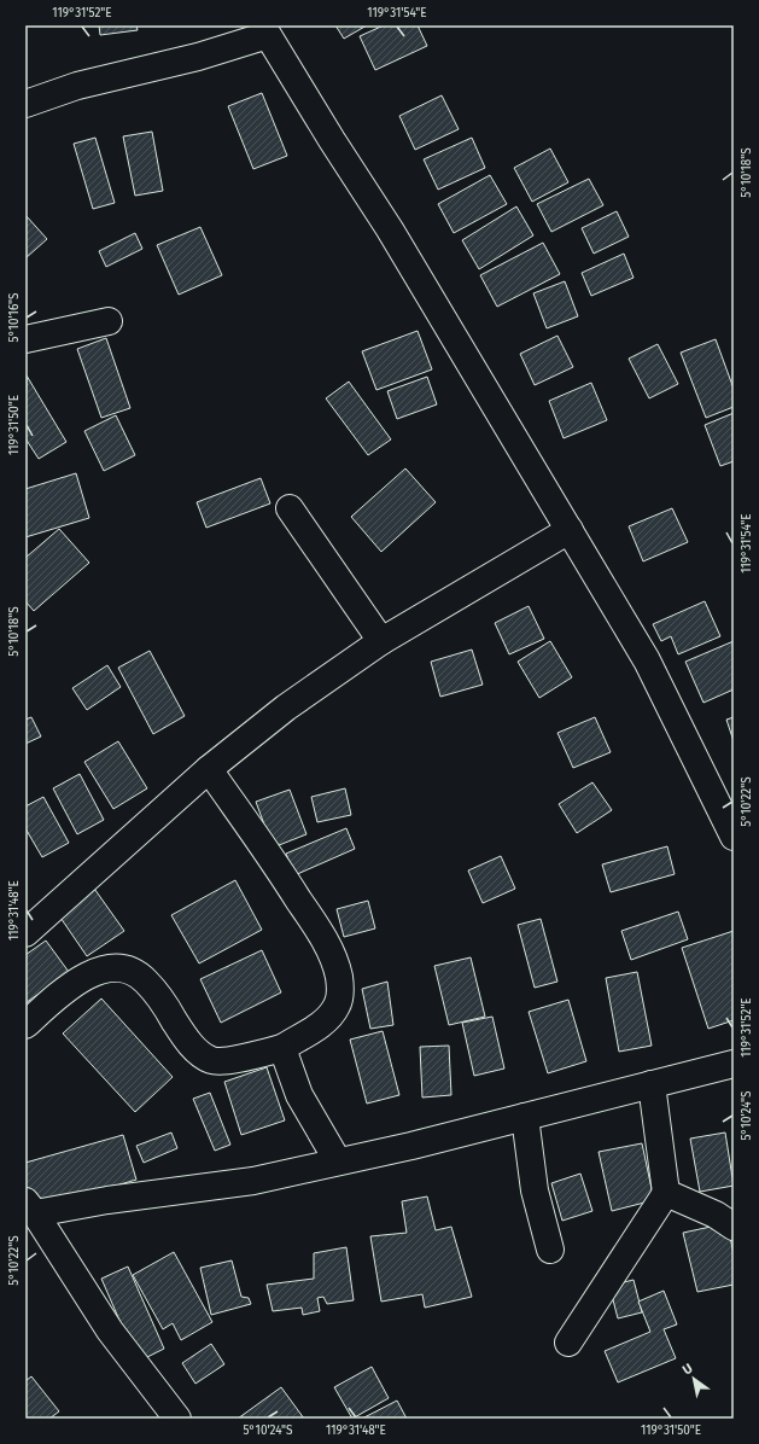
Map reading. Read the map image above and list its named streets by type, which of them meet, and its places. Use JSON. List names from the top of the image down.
{
  "north": "top left",
  "coordinates": [
    "119°31'52\"E",
    "119°31'54\"E",
    "5°10'18\"S",
    "5°10'16\"S",
    "119°31'50\"E",
    "5°10'22\"S",
    "119°31'48\"E",
    "5°10'24\"S"
  ]
}
